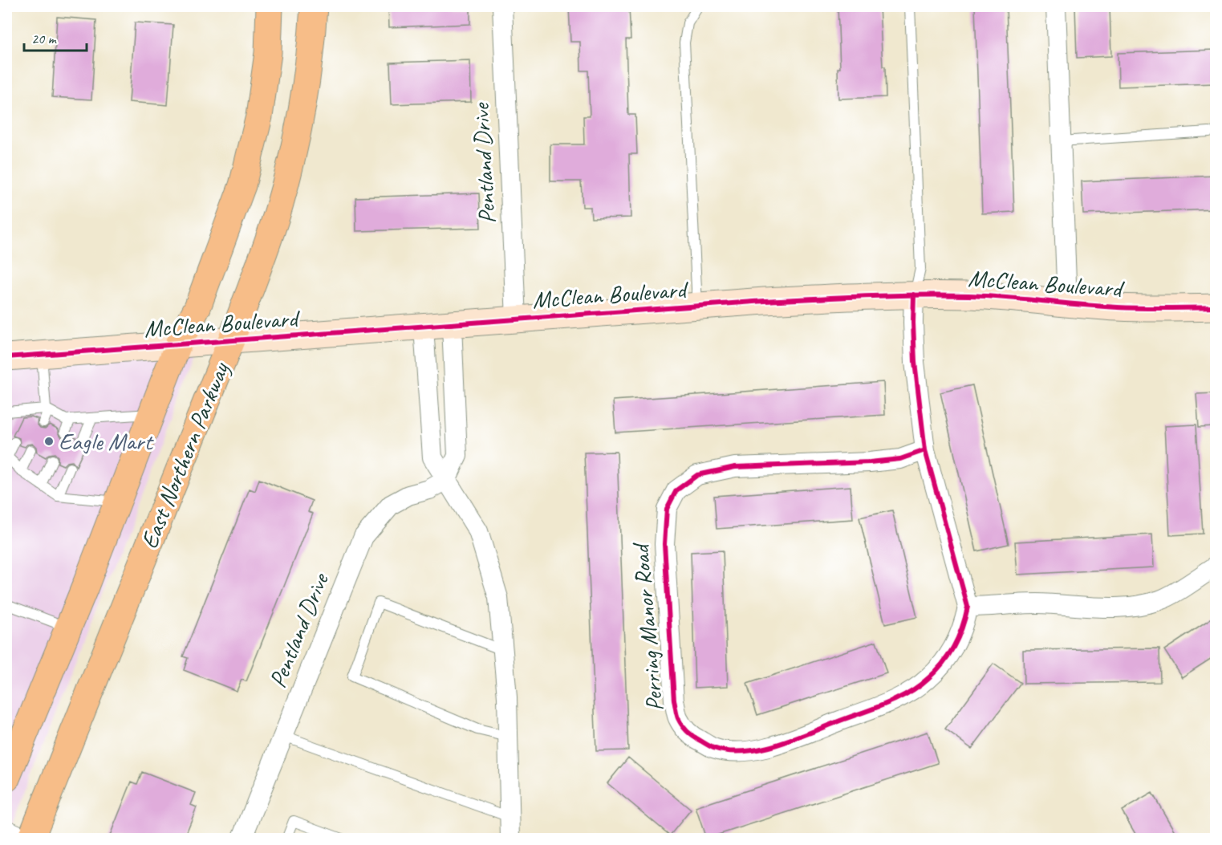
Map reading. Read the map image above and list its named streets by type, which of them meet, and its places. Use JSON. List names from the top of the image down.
{
  "streets": {
    "main road": ["East Northern Parkway"],
    "street": ["Pentland Drive", "McClean Boulevard", "Perring Manor Road"]
  },
  "crossings": [
    ["Pentland Drive", "McClean Boulevard"],
    ["McClean Boulevard", "East Northern Parkway"],
    ["McClean Boulevard", "Perring Manor Road"]
  ],
  "places": ["Eagle Mart"],
  "scale_bar": "20 m"
}
